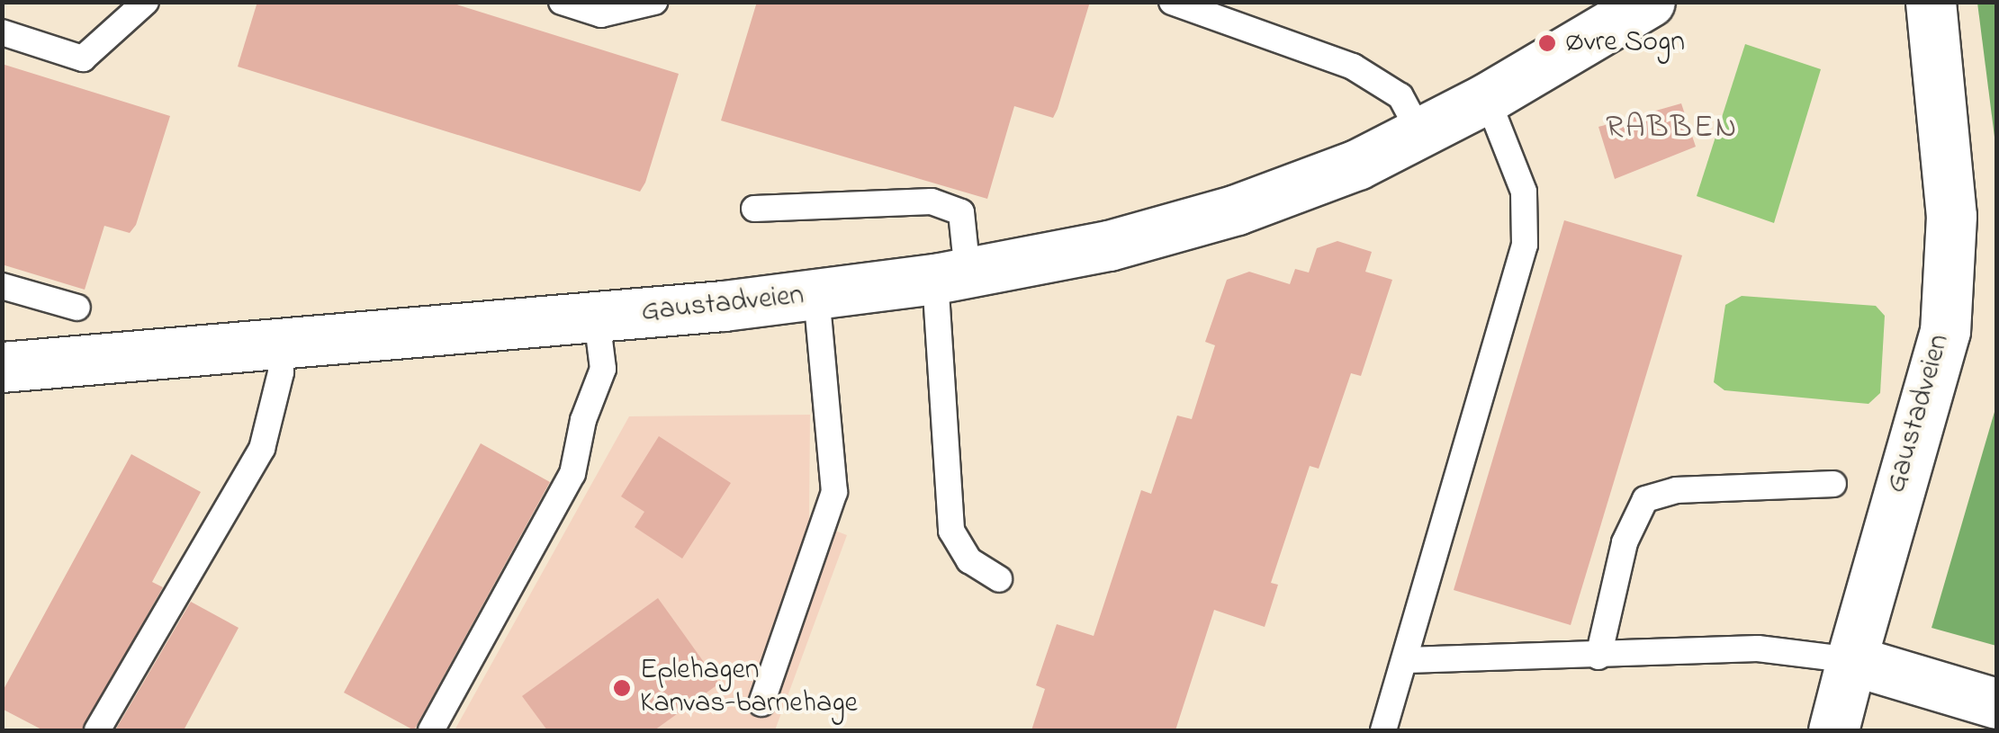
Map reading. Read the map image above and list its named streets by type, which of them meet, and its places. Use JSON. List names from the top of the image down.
{
  "streets": {
    "street": ["Gaustadveien"]
  },
  "districts": ["RABBEN"],
  "places": ["Øvre Sogn", "Eplehagen Kanvas-barnehage"]
}
